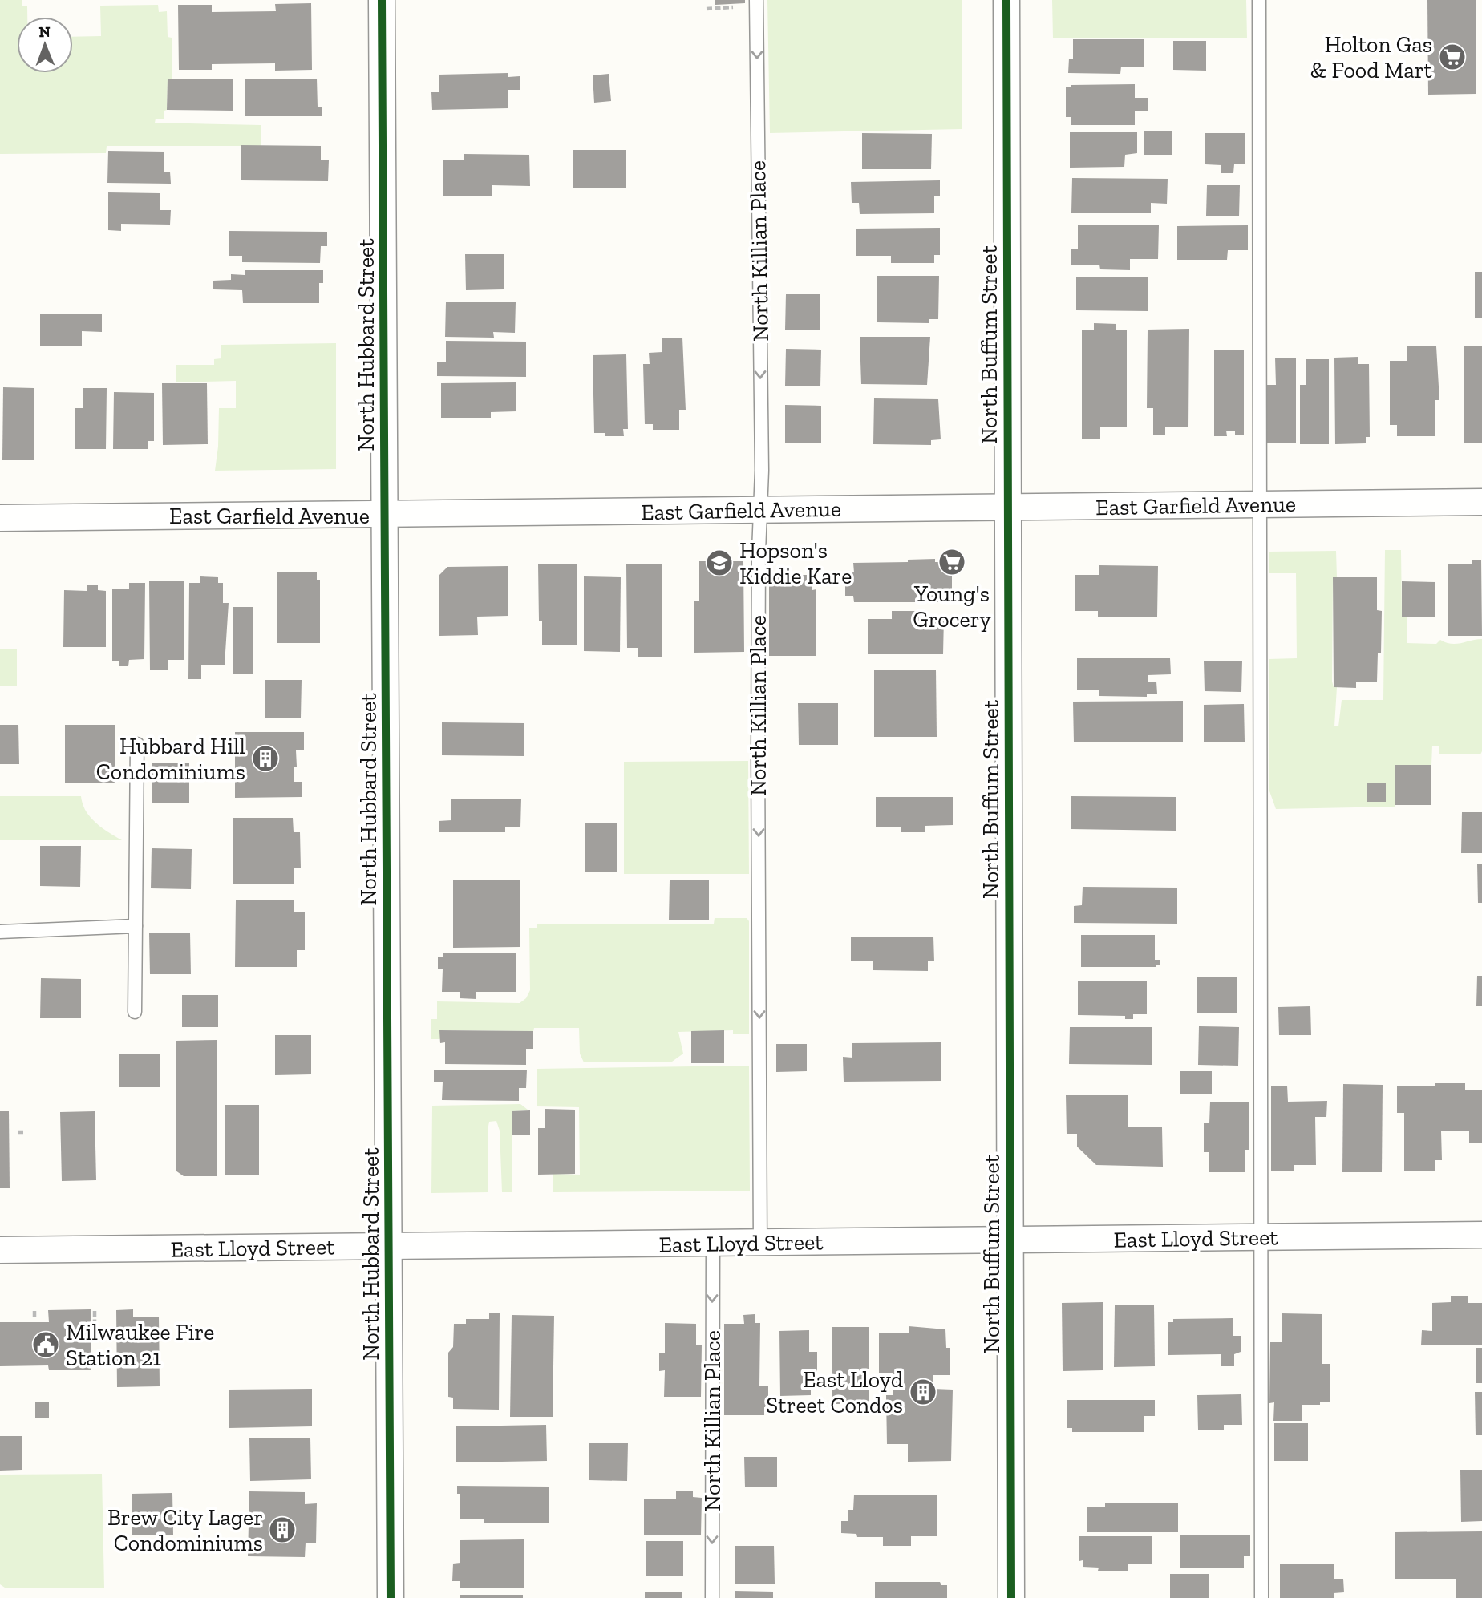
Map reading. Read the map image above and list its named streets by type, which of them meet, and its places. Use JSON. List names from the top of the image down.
{
  "streets": {
    "street": [
      "North Hubbard Street",
      "North Buffum Street",
      "East Garfield Avenue",
      "East Lloyd Street"
    ],
    "lane": ["North Killian Place"]
  },
  "crossings": [
    ["North Killian Place", "East Garfield Avenue"],
    ["North Killian Place", "East Lloyd Street"],
    ["North Hubbard Street", "East Garfield Avenue"],
    ["North Hubbard Street", "East Lloyd Street"],
    ["North Buffum Street", "East Garfield Avenue"],
    ["North Buffum Street", "East Lloyd Street"]
  ],
  "one_way": ["North Killian Place"],
  "places": {
    "supermarket": ["Holton Gas & Food Mart", "Young's Grocery"],
    "school or university": ["Hopson's Kiddie Kare"],
    "building": ["Hubbard Hill Condominiums", "East Lloyd Street Condos", "Brew City Lager Condominiums"],
    "public building": ["Milwaukee Fire Station 21"]
  },
  "north": "top"
}
